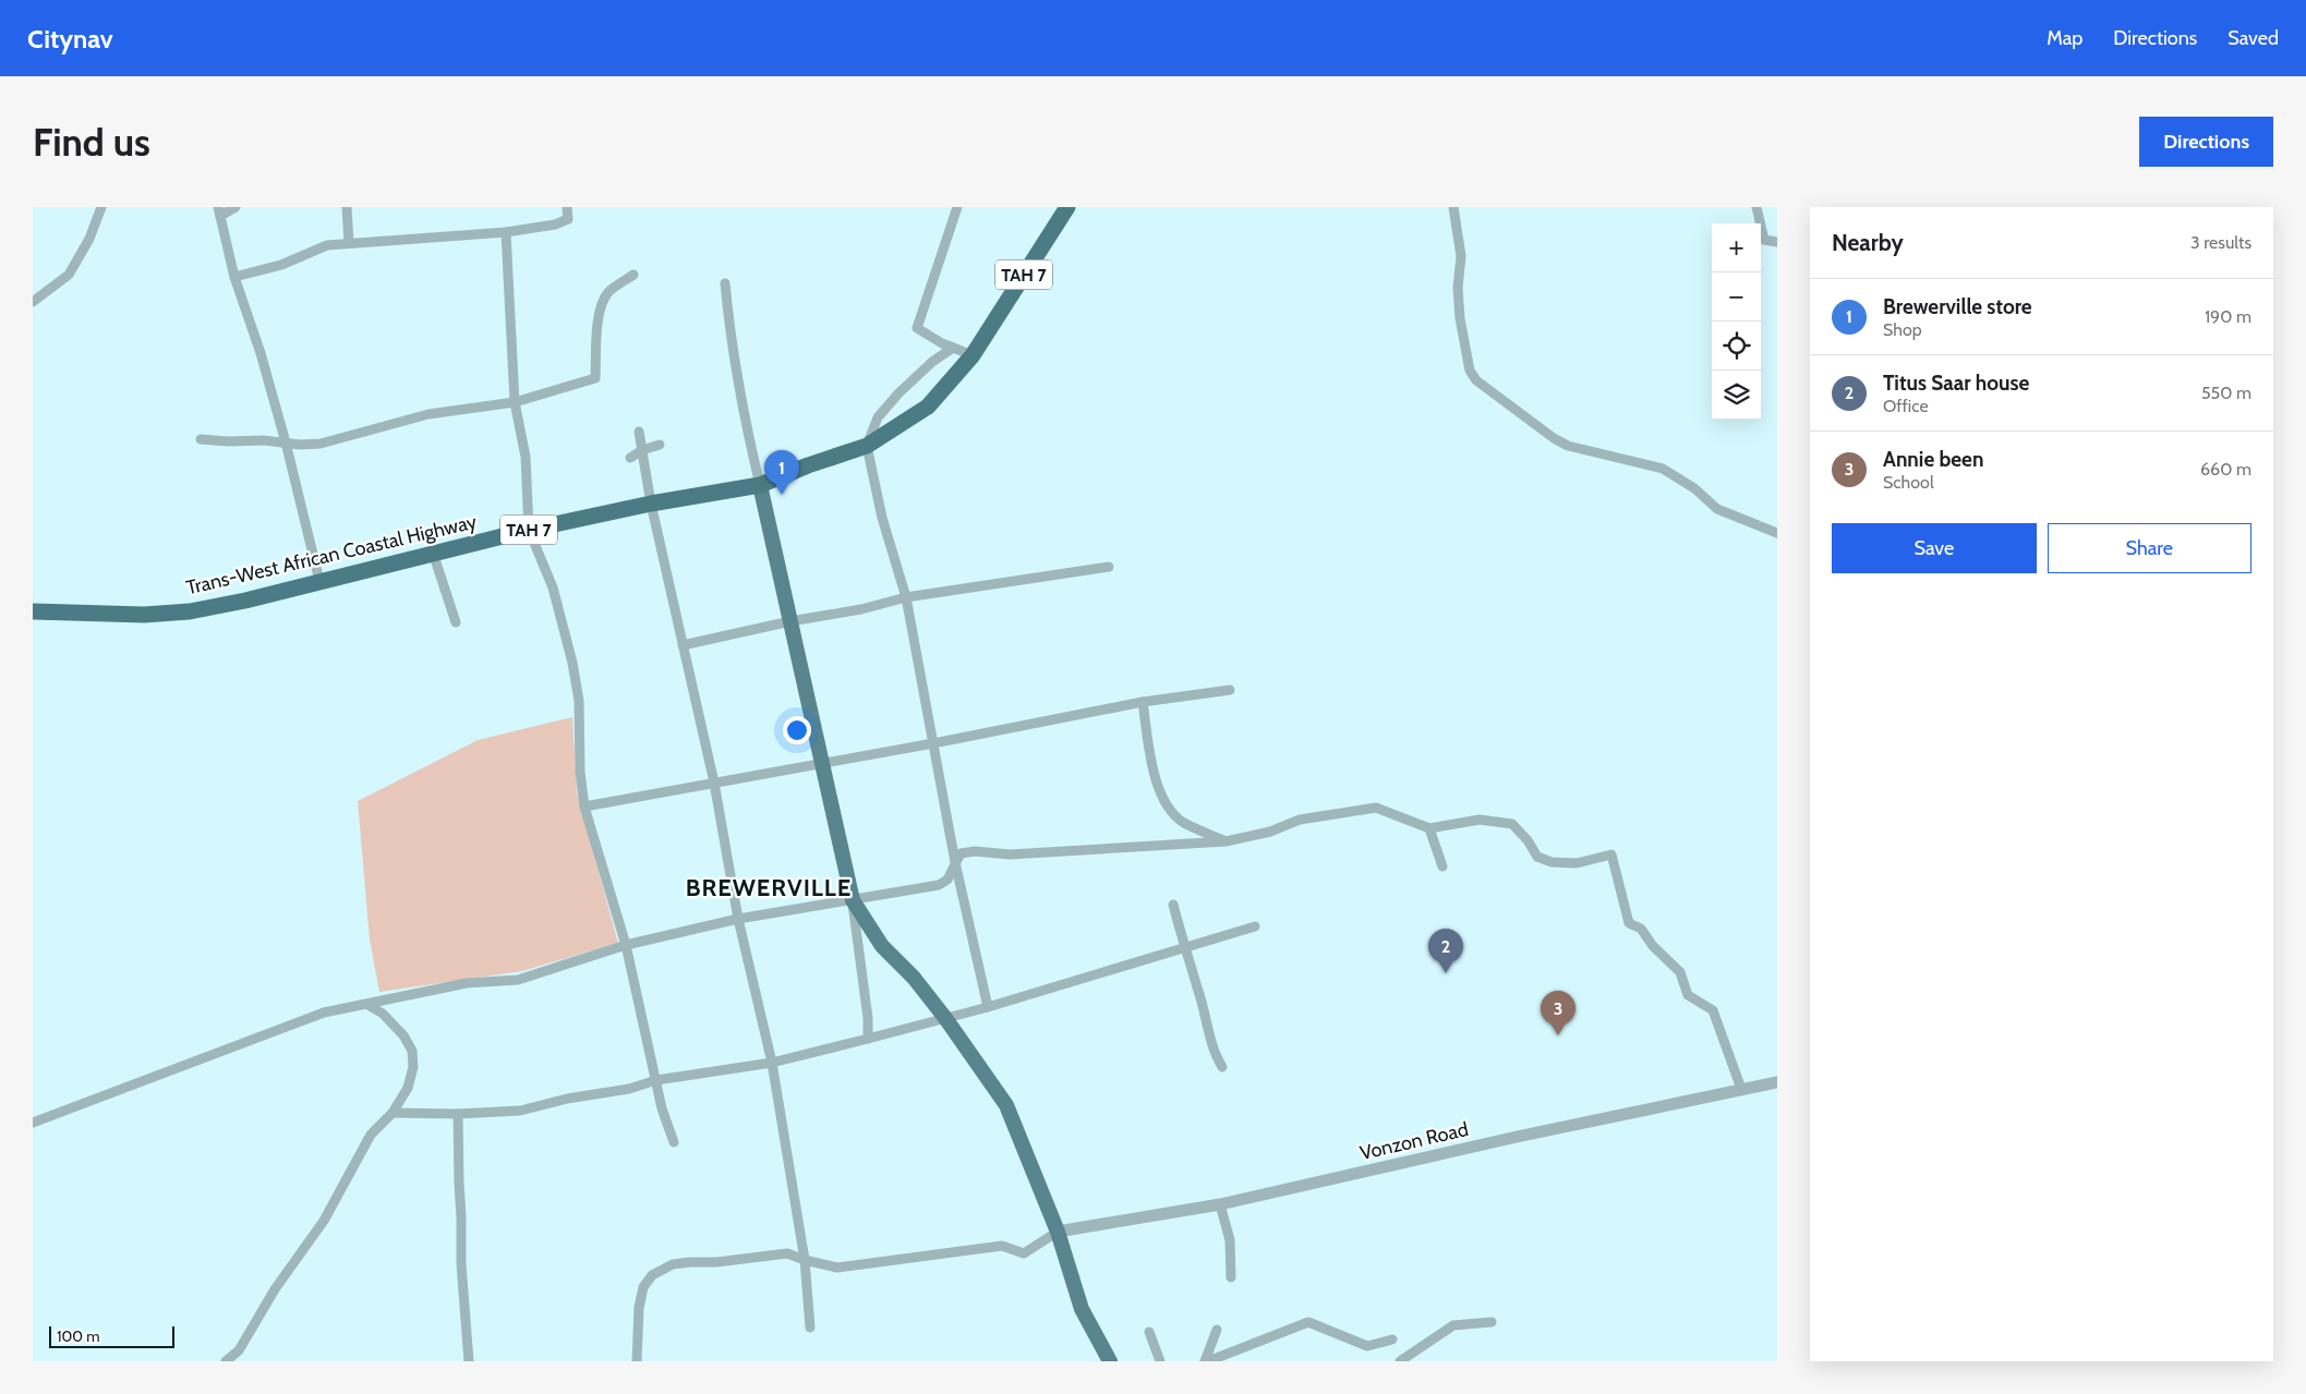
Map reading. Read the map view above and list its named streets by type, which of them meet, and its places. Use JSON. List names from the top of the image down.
{
  "streets": {
    "highway": ["TAH 7", "Trans-West African Coastal Highway"],
    "street": ["Vonzon Road"]
  },
  "districts": ["BREWERVILLE"],
  "scale_bar": "100 m",
  "page": {
    "header": "Citynav",
    "nav": ["Map", "Directions", "Saved"],
    "buttons": [
      "Directions",
      ["Save", "Share"]
    ],
    "title": "Find us",
    "heading": ["Nearby", "3 results"],
    "map_buttons": ["+", "−"],
    "list": [
      {
        "mark": "1",
        "name": "Brewerville store",
        "note": "Shop",
        "value": "190 m"
      },
      {
        "mark": "2",
        "name": "Titus Saar house",
        "note": "Office",
        "value": "550 m"
      },
      {
        "mark": "3",
        "name": "Annie been",
        "note": "School",
        "value": "660 m"
      }
    ],
    "pins": ["1", "2", "3"],
    "scale": "100 m"
  }
}
